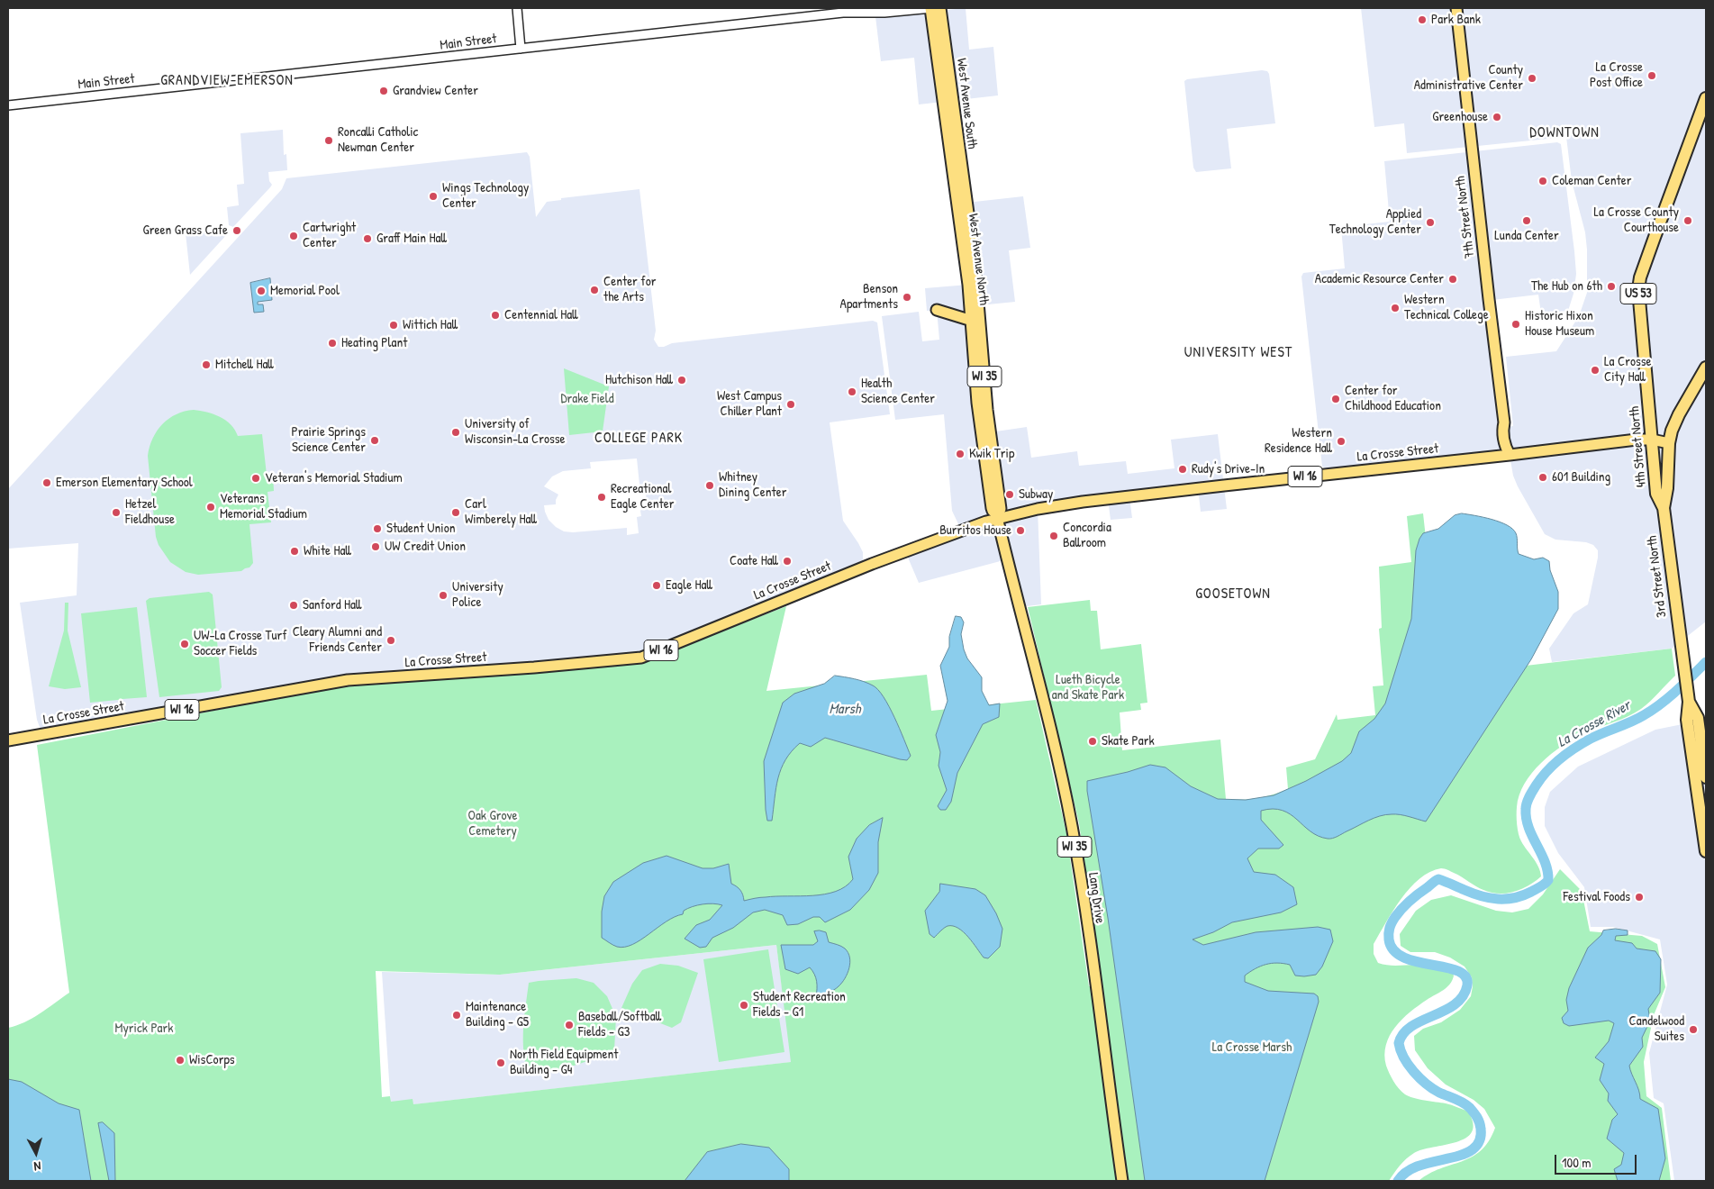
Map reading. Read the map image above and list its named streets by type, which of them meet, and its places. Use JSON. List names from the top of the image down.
{
  "streets": {
    "highway": ["US 53", "4th Street North", "3rd Street North"],
    "main road": [
      "West Avenue South",
      "7th Street North",
      "West Avenue North",
      "WI 35",
      "La Crosse Street",
      "WI 16",
      "Lang Drive"
    ],
    "street": ["Main Street"]
  },
  "crossings": [
    ["Main Street", "West Avenue North"],
    ["West Avenue South", "West Avenue North"],
    ["7th Street North", "La Crosse Street"],
    ["West Avenue North", "La Crosse Street"],
    ["West Avenue North", "Lang Drive"],
    ["US 53", "3rd Street North"],
    ["4th Street North", "La Crosse Street"],
    ["4th Street North", "3rd Street North"],
    ["La Crosse Street", "3rd Street North"],
    ["La Crosse Street", "Lang Drive"]
  ],
  "districts": [
    "GRANDVIEW-EMERSON",
    "DOWNTOWN",
    "UNIVERSITY WEST",
    "COLLEGE PARK",
    "GOOSETOWN"
  ],
  "water": ["Marsh", "La Crosse River"],
  "parks": [
    "Drake Field",
    "Lueth Bicycle and Skate Park",
    "Oak Grove Cemetery",
    "Myrick Park",
    "La Crosse Marsh"
  ],
  "places": [
    "Park Bank",
    "La Crosse Post Office",
    "County Administrative Center",
    "Grandview Center",
    "Greenhouse",
    "Roncalli Catholic Newman Center",
    "Coleman Center",
    "Wings Technology Center",
    "Lunda Center",
    "La Crosse County Courthouse",
    "Applied Technology Center",
    "Green Grass Cafe",
    "Cartwright Center",
    "Graff Main Hall",
    "Academic Resource Center",
    "The Hub on 6th",
    "Center for the Arts",
    "Memorial Pool",
    "Benson Apartments",
    "Western Technical College",
    "Centennial Hall",
    "Historic Hixon House Museum",
    "Wittich Hall",
    "Heating Plant",
    "Mitchell Hall",
    "La Crosse City Hall",
    "Hutchison Hall",
    "Health Science Center",
    "Center for Childhood Education",
    "West Campus Chiller Plant",
    "University of Wisconsin-La Crosse",
    "Prairie Springs Science Center",
    "Western Residence Hall",
    "Kwik Trip",
    "Rudy's Drive-In",
    "601 Building",
    "Veteran's Memorial Stadium",
    "Emerson Elementary School",
    "Whitney Dining Center",
    "Subway",
    "Recreational Eagle Center",
    "Veterans Memorial Stadium",
    "Hetzel Fieldhouse",
    "Carl Wimberely Hall",
    "Student Union",
    "Burritos House",
    "Concordia Ballroom",
    "UW Credit Union",
    "White Hall",
    "Coate Hall",
    "Eagle Hall",
    "University Police",
    "Sanford Hall",
    "Cleary Alumni and Friends Center",
    "UW-La Crosse Turf Soccer Fields",
    "Skate Park",
    "Festival Foods",
    "Student Recreation Fields - G1",
    "Maintenance Building - G5",
    "Baseball/Softball Fields - G3",
    "Candelwood Suites",
    "WisCorps",
    "North Field Equipment Building - G4"
  ],
  "scale_bar": "100 m",
  "north": "bottom"
}
